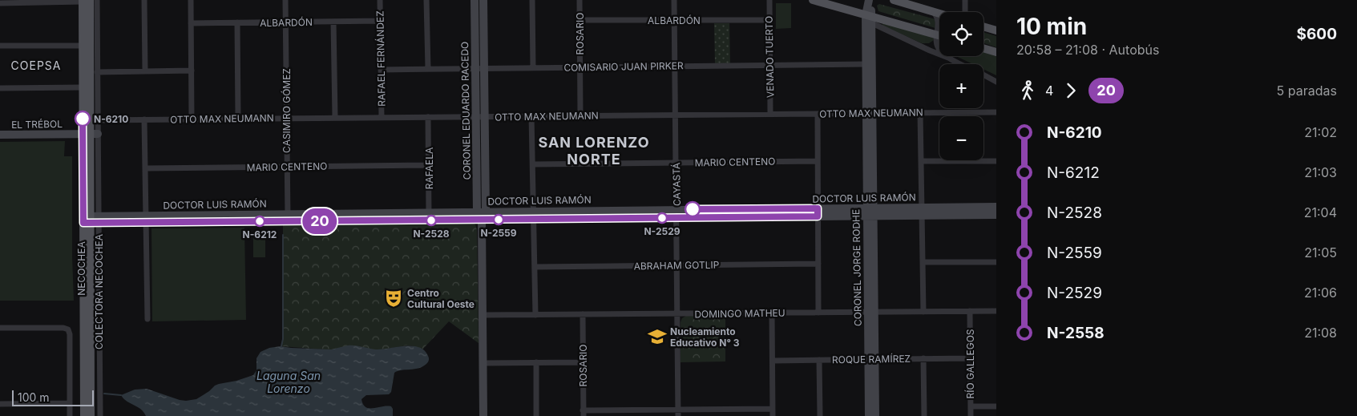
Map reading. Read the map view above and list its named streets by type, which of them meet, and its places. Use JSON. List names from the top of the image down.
{
  "streets": {
    "main road": [
      "CORONEL EDUARDO RACEDO",
      "EL TRÉBOL",
      "DOCTOR LUIS RAMÓN",
      "CORONEL JORGE RODHE",
      "NECOCHEA"
    ],
    "street": [
      "ALBARDÓN",
      "ROSARIO",
      "VENADO TUERTO",
      "RAFAEL FERNÁNDEZ",
      "COMISARIO JUAN PIRKER",
      "CASIMIRO GÓMEZ",
      "OTTO MAX NEUMANN",
      "MARIO CENTENO",
      "RAFAELA",
      "CAYASTÁ",
      "ABRAHAM GOTLIP",
      "COLECTORA NECOCHEA",
      "DOMINGO MATHEU",
      "ROQUE RAMÍREZ",
      "RÍO GALLEGOS"
    ]
  },
  "crossings": [
    ["ALBARDÓN", "ROSARIO"],
    ["ALBARDÓN", "VENADO TUERTO"],
    ["ALBARDÓN", "RAFAEL FERNÁNDEZ"],
    ["ALBARDÓN", "CASIMIRO GÓMEZ"],
    ["ALBARDÓN", "CAYASTÁ"],
    ["ROSARIO", "COMISARIO JUAN PIRKER"],
    ["ROSARIO", "OTTO MAX NEUMANN"],
    ["ROSARIO", "DOMINGO MATHEU"],
    ["VENADO TUERTO", "COMISARIO JUAN PIRKER"],
    ["VENADO TUERTO", "OTTO MAX NEUMANN"],
    ["RAFAEL FERNÁNDEZ", "COMISARIO JUAN PIRKER"],
    ["RAFAEL FERNÁNDEZ", "OTTO MAX NEUMANN"],
    ["COMISARIO JUAN PIRKER", "CORONEL EDUARDO RACEDO"],
    ["COMISARIO JUAN PIRKER", "CAYASTÁ"],
    ["COMISARIO JUAN PIRKER", "CORONEL JORGE RODHE"],
    ["CASIMIRO GÓMEZ", "OTTO MAX NEUMANN"],
    ["CASIMIRO GÓMEZ", "MARIO CENTENO"],
    ["CASIMIRO GÓMEZ", "DOCTOR LUIS RAMÓN"],
    ["CORONEL EDUARDO RACEDO", "OTTO MAX NEUMANN"],
    ["CORONEL EDUARDO RACEDO", "DOCTOR LUIS RAMÓN"],
    ["CORONEL EDUARDO RACEDO", "DOMINGO MATHEU"],
    ["OTTO MAX NEUMANN", "RAFAELA"],
    ["OTTO MAX NEUMANN", "CAYASTÁ"],
    ["OTTO MAX NEUMANN", "CORONEL JORGE RODHE"],
    ["OTTO MAX NEUMANN", "COLECTORA NECOCHEA"],
    ["EL TRÉBOL", "NECOCHEA"],
    ["EL TRÉBOL", "COLECTORA NECOCHEA"],
    ["MARIO CENTENO", "RAFAELA"],
    ["MARIO CENTENO", "CAYASTÁ"],
    ["RAFAELA", "DOCTOR LUIS RAMÓN"],
    ["CAYASTÁ", "DOCTOR LUIS RAMÓN"],
    ["CAYASTÁ", "ABRAHAM GOTLIP"],
    ["CAYASTÁ", "DOMINGO MATHEU"],
    ["DOCTOR LUIS RAMÓN", "CORONEL JORGE RODHE"],
    ["DOCTOR LUIS RAMÓN", "NECOCHEA"],
    ["DOCTOR LUIS RAMÓN", "COLECTORA NECOCHEA"],
    ["CORONEL JORGE RODHE", "DOMINGO MATHEU"],
    ["CORONEL JORGE RODHE", "ROQUE RAMÍREZ"],
    ["NECOCHEA", "COLECTORA NECOCHEA"],
    ["DOMINGO MATHEU", "RÍO GALLEGOS"],
    ["ROQUE RAMÍREZ", "RÍO GALLEGOS"]
  ],
  "districts": ["COEPSA", "SAN LORENZO NORTE"],
  "water": ["Laguna San Lorenzo"],
  "places": {
    "other": [
      "N-6210",
      "N-2529",
      "N-2559",
      "N-2528",
      "N-6212"
    ],
    "theatre": ["Centro Cultural Oeste"],
    "school or university": ["Nucleamiento Educativo N° 3"]
  },
  "lines": ["bus line 20"],
  "scale_bar": "100 m",
  "page": {
    "on_map": "20",
    "heading": ["10 min", "20:58 – 21:08 · Autobús", "$600"],
    "map_buttons": ["+", "−"],
    "legs": ["4", "20", "5 paradas"],
    "list": [
      {
        "name": "N-6210",
        "value": "21:02"
      },
      {
        "name": "N-6212",
        "value": "21:03"
      },
      {
        "name": "N-2528",
        "value": "21:04"
      },
      {
        "name": "N-2559",
        "value": "21:05"
      },
      {
        "name": "N-2529",
        "value": "21:06"
      },
      {
        "name": "N-2558",
        "value": "21:08"
      }
    ],
    "scale": "100 m"
  }
}
